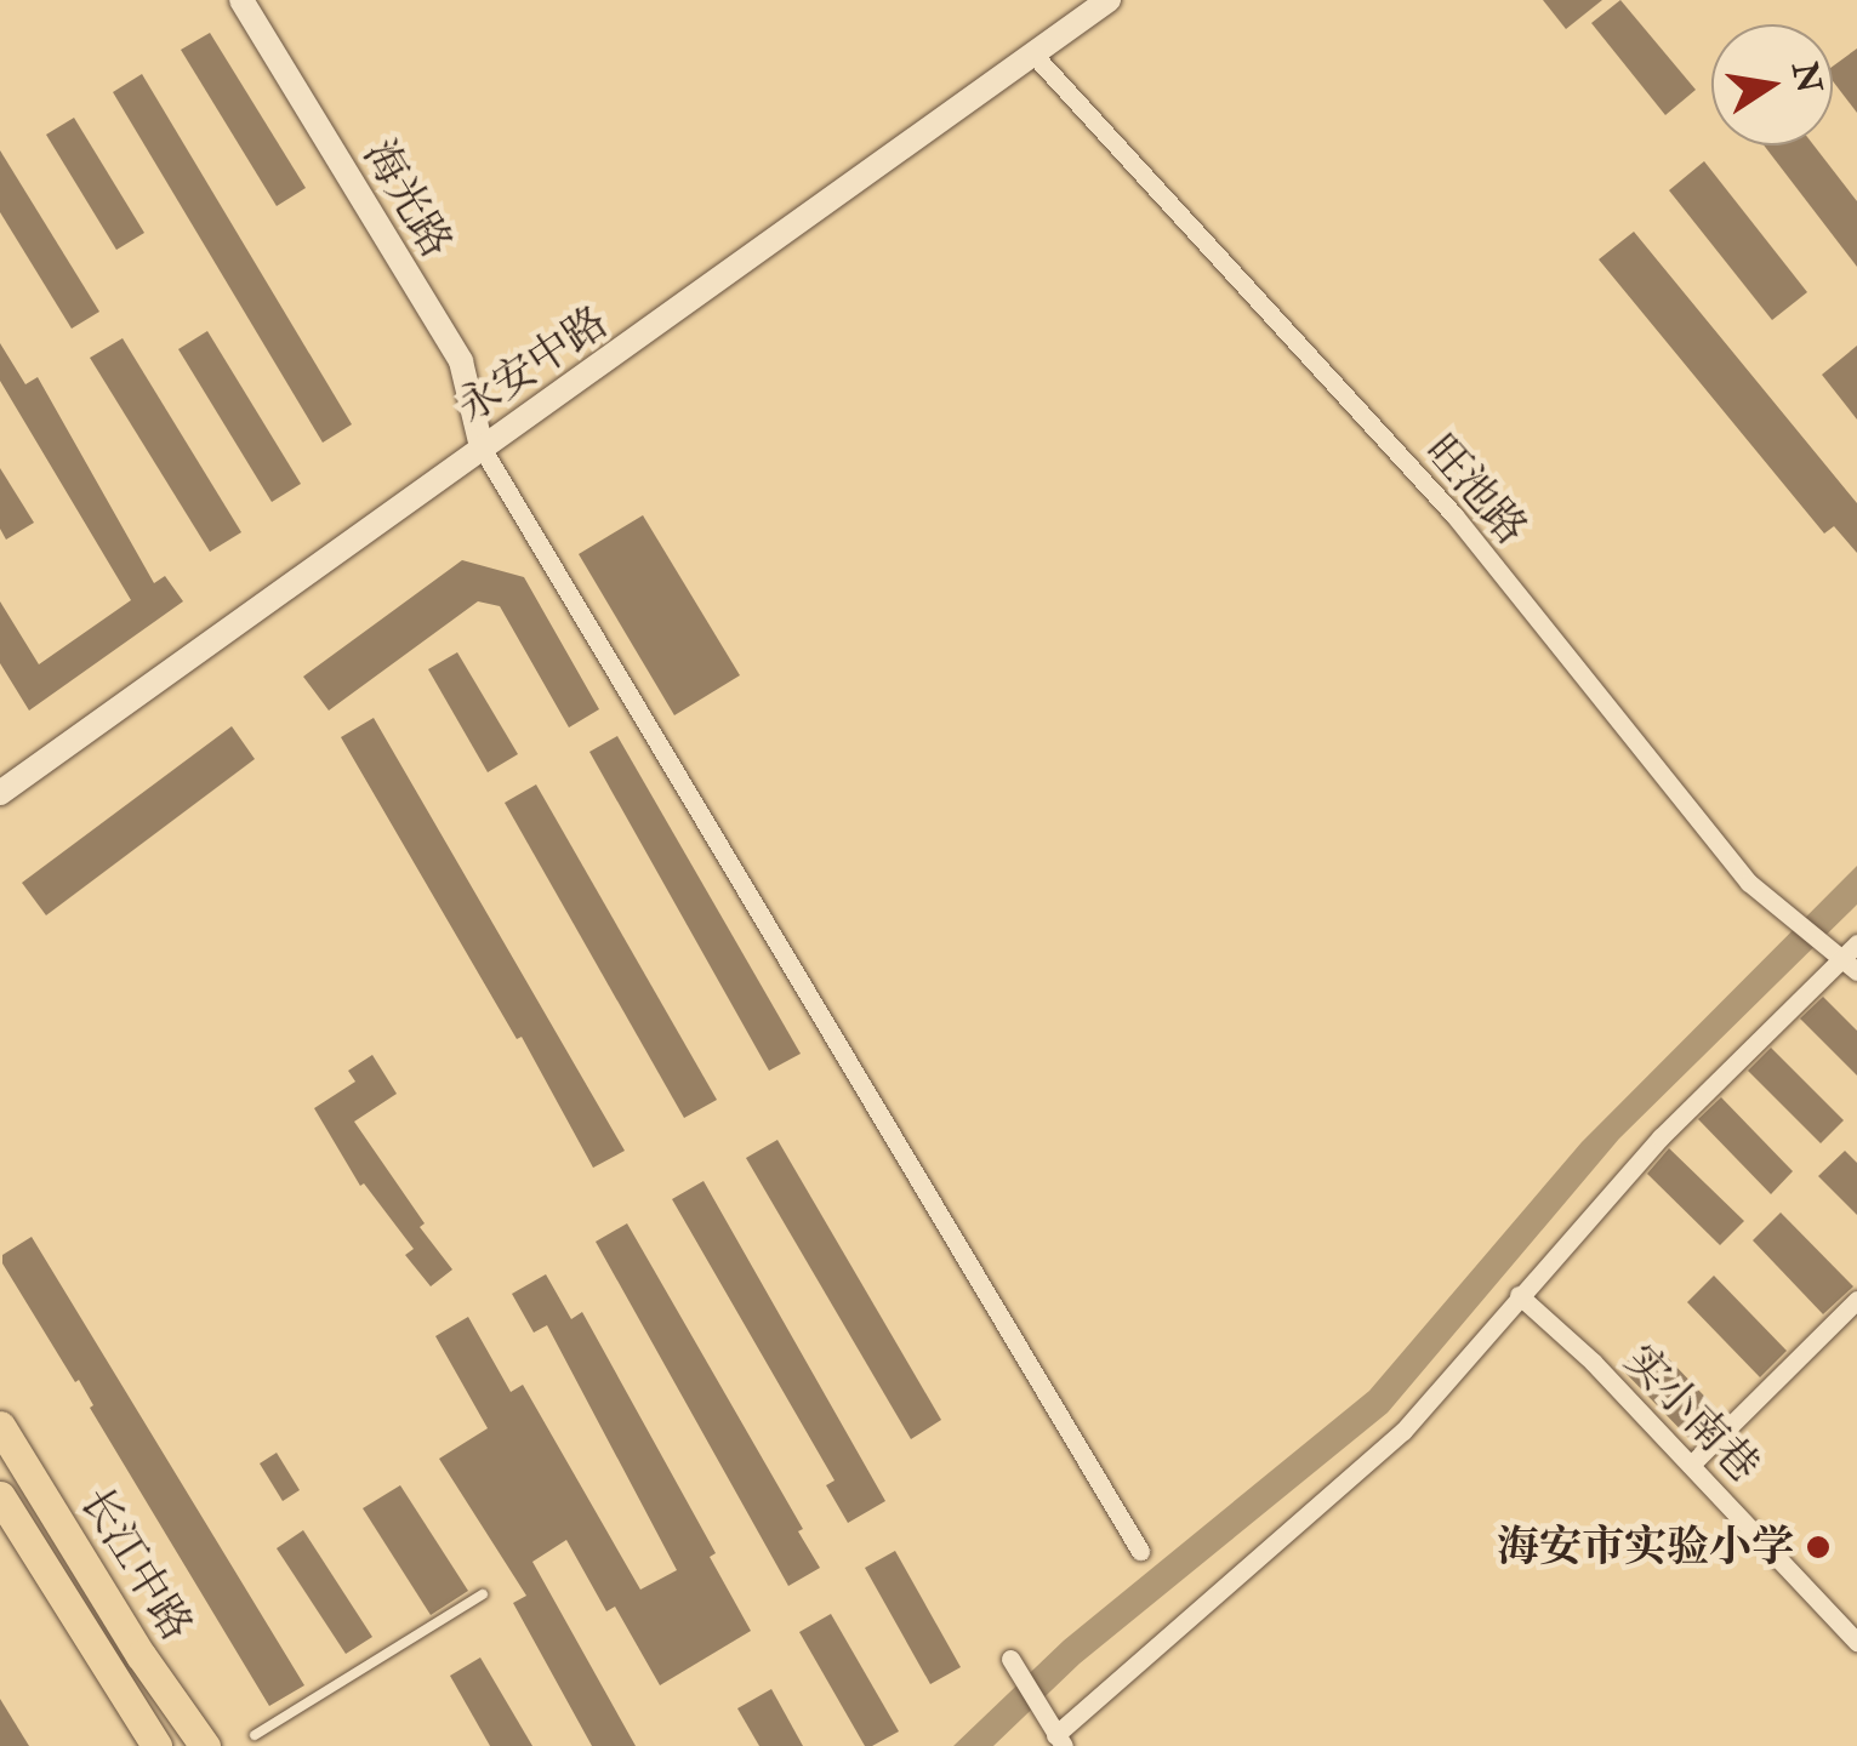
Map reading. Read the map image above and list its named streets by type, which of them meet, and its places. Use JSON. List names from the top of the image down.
{
  "streets": {
    "main road": ["长江中路"],
    "street": [
      "海光路",
      "永安中路",
      "旺池路",
      "实小南巷"
    ]
  },
  "crossings": [
    ["海光路", "永安中路"],
    ["永安中路", "旺池路"]
  ],
  "places": ["海安市实验小学"],
  "north": "right"
}
